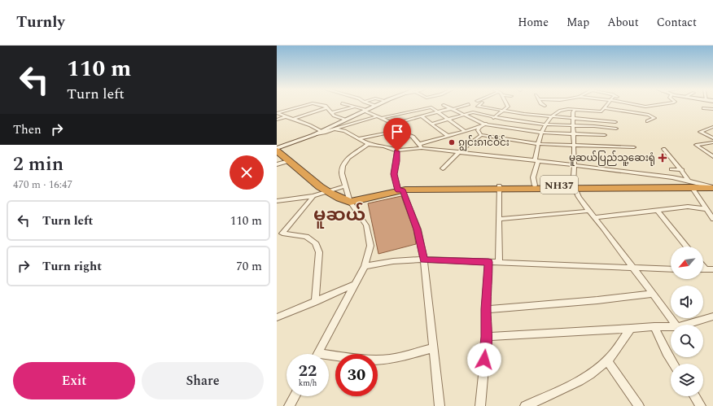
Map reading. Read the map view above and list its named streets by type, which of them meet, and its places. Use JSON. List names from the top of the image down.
{
  "streets": {
    "highway": ["NH37"]
  },
  "districts": ["မူဆယ်"],
  "places": {
    "other": ["ၵျွင်းၵၢင်ဝဵင်း"],
    "health": ["မူဆယ်ပြည်သူ့ဆေးရုံ"]
  },
  "north": "bottom left",
  "page": {
    "header": "Turnly",
    "nav": [
      "Home",
      "Map",
      "About",
      "Contact"
    ],
    "turn": ["110 m", "Turn left"],
    "then": "Then",
    "heading": ["2 min", "470 m · 16:47"],
    "list": [
      {
        "name": "Turn left",
        "value": "110 m"
      },
      {
        "name": "Turn right",
        "value": "70 m"
      }
    ],
    "speed": "22 km/h",
    "limit": "30",
    "buttons": ["Exit", "Share"]
  }
}
